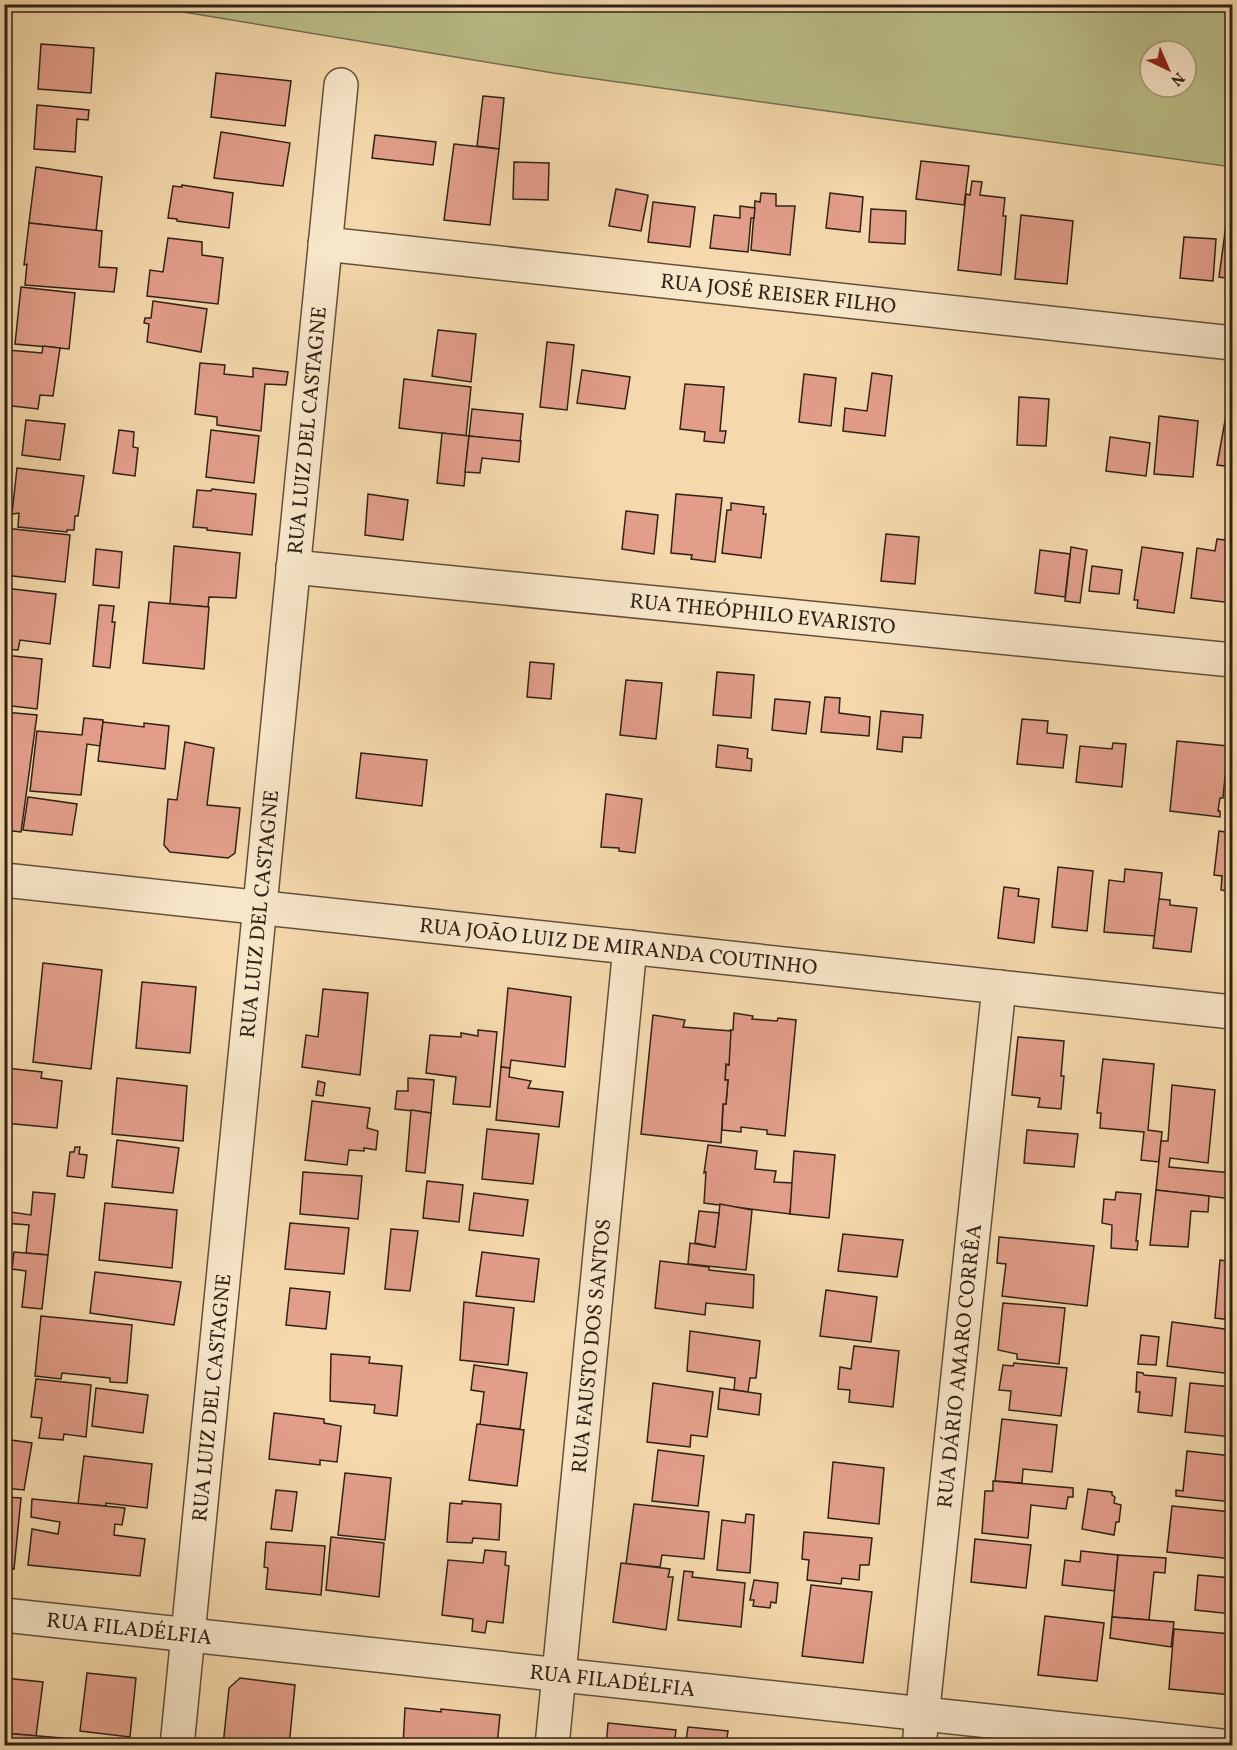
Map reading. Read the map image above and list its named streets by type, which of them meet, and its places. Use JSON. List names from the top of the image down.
{
  "streets": {
    "street": [
      "RUA JOSÉ REISER FILHO",
      "RUA LUIZ DEL CASTAGNE",
      "RUA THEÓPHILO EVARISTO",
      "RUA JOÃO LUIZ DE MIRANDA COUTINHO",
      "RUA FAUSTO DOS SANTOS",
      "RUA DÁRIO AMARO CORRÊA",
      "RUA FILADÉLFIA"
    ]
  },
  "crossings": [
    ["RUA JOSÉ REISER FILHO", "RUA LUIZ DEL CASTAGNE"],
    ["RUA LUIZ DEL CASTAGNE", "RUA THEÓPHILO EVARISTO"],
    ["RUA LUIZ DEL CASTAGNE", "RUA JOÃO LUIZ DE MIRANDA COUTINHO"],
    ["RUA LUIZ DEL CASTAGNE", "RUA FILADÉLFIA"],
    ["RUA JOÃO LUIZ DE MIRANDA COUTINHO", "RUA FAUSTO DOS SANTOS"],
    ["RUA JOÃO LUIZ DE MIRANDA COUTINHO", "RUA DÁRIO AMARO CORRÊA"],
    ["RUA FAUSTO DOS SANTOS", "RUA FILADÉLFIA"],
    ["RUA DÁRIO AMARO CORRÊA", "RUA FILADÉLFIA"]
  ],
  "north": "bottom right"
}
